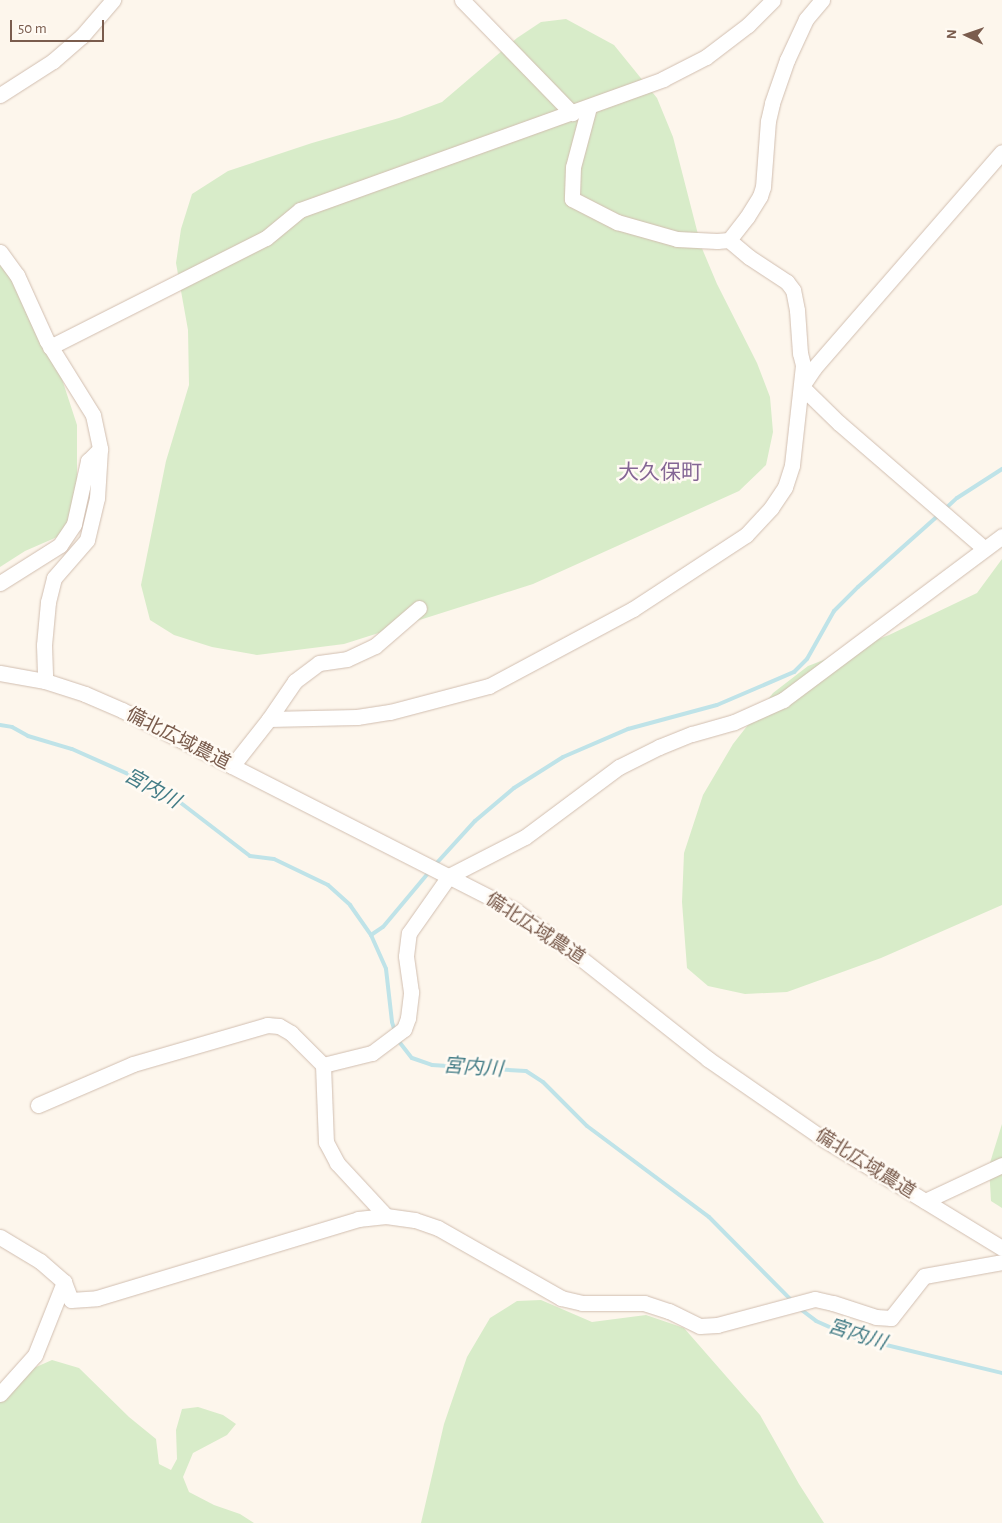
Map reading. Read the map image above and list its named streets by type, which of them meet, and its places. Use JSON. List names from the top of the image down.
{
  "streets": {
    "street": ["備北広域農道"]
  },
  "districts": ["大久保町"],
  "water": ["宮内川"],
  "scale_bar": "50 m",
  "north": "left"
}
